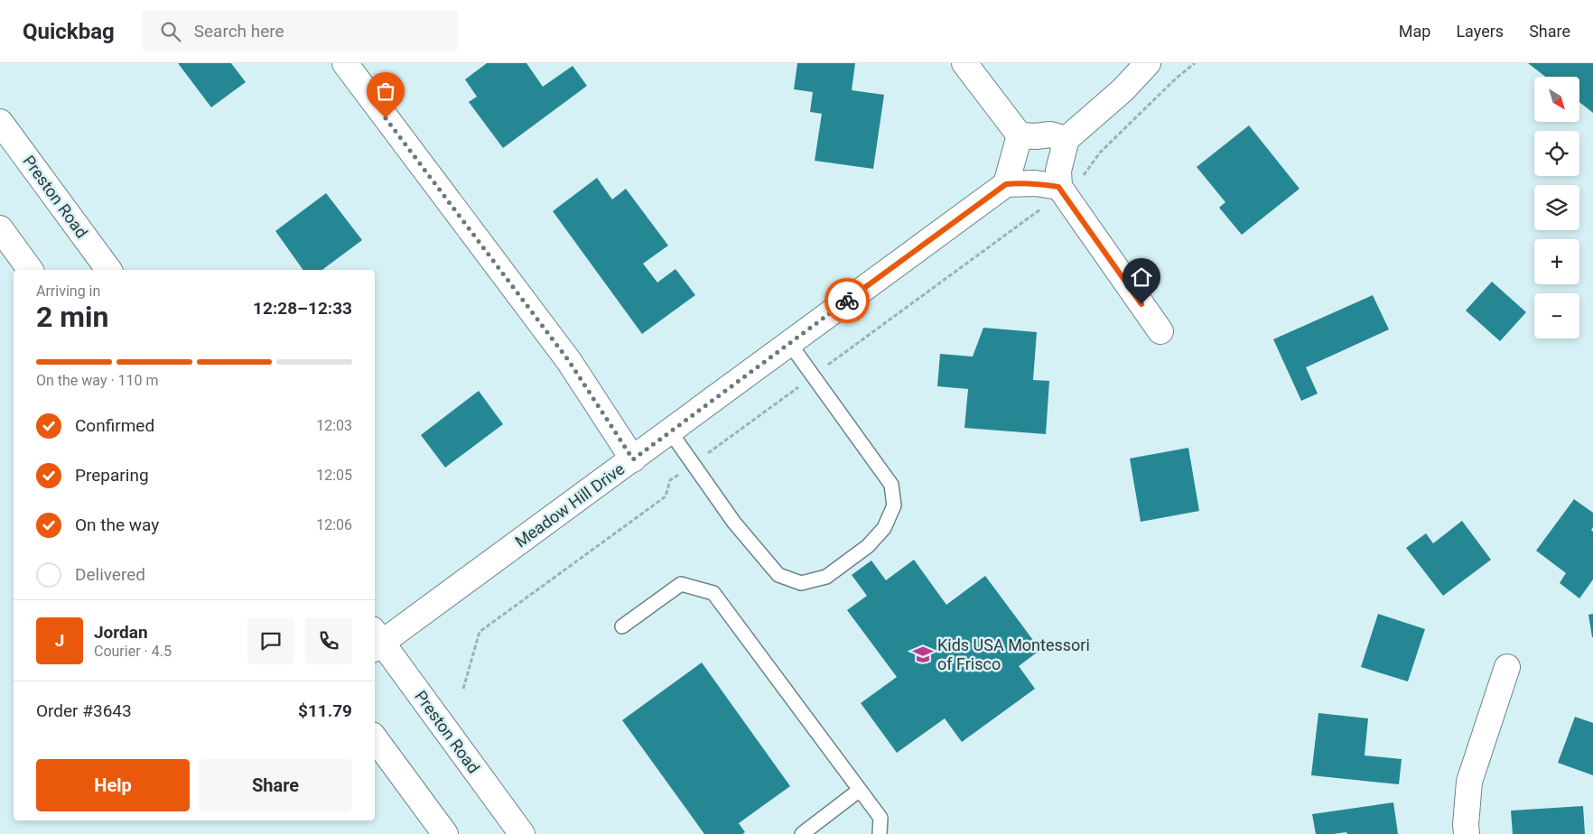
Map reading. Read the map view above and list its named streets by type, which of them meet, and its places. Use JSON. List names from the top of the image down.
{
  "streets": {
    "street": ["Preston Road", "Meadow Hill Drive"]
  },
  "crossings": [
    ["Preston Road", "Meadow Hill Drive"]
  ],
  "places": {
    "school or university": ["Kids USA Montessori of Frisco"]
  },
  "north": "bottom right",
  "page": {
    "header": "Quickbag",
    "search": "Search here",
    "nav": ["Map", "Layers", "Share"],
    "map_buttons": ["+", "−"],
    "heading": ["2 min", "Arriving in", "12:28–12:33"],
    "panel": [
      "Jordan",
      "Courier · 4.5",
      "Order #3643",
      "$11.79"
    ],
    "bar": "On the way · 110 m",
    "list": [
      ["Confirmed", "12:03"],
      ["Preparing", "12:05"],
      ["On the way", "12:06"],
      "Delivered"
    ],
    "round": "J",
    "buttons": ["Help", "Share"]
  }
}
